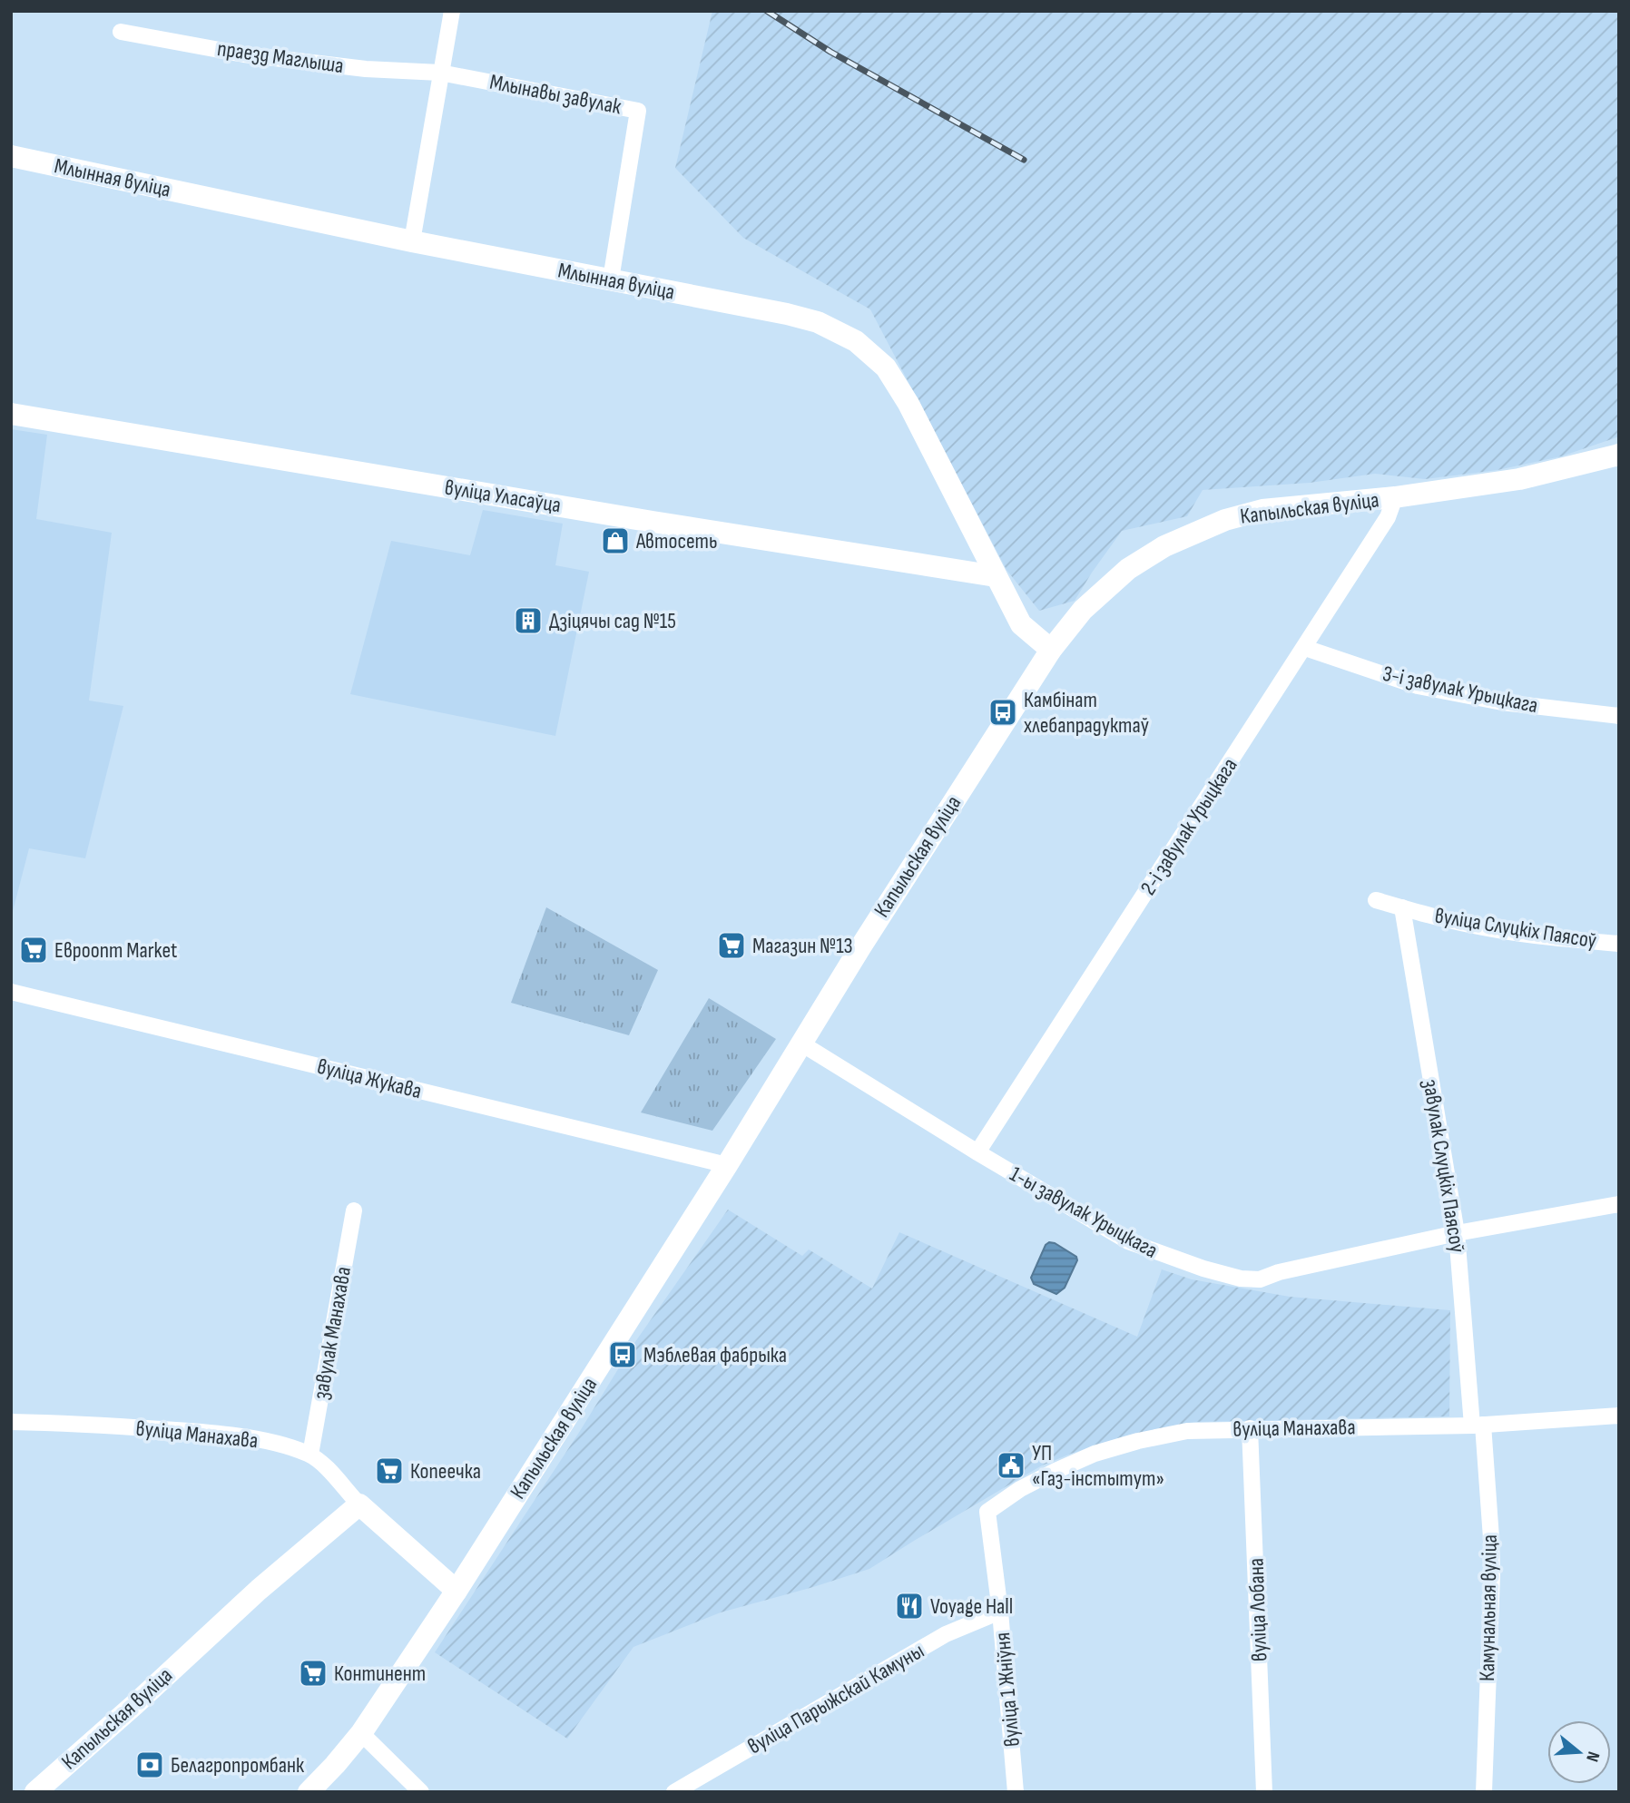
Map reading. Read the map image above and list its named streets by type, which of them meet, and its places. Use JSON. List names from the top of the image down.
{
  "streets": {
    "main road": ["Млынная вуліца", "вуліца Уласаўца", "Капыльская вуліца"],
    "street": [
      "праезд Маглыша",
      "Млынавы завулак",
      "3-і завулак Урыцкага",
      "2-і завулак Урыцкага",
      "вуліца Слуцкіх Паясоў",
      "вуліца Жукава",
      "завулак Слуцкіх Паясоў",
      "1-ы завулак Урыцкага",
      "завулак Манахава",
      "вуліца Манахава",
      "Камунальная вуліца",
      "вуліца Лобана",
      "вуліца 1 Жніўня",
      "вуліца Парыжскай Камуны"
    ]
  },
  "crossings": [
    ["праезд Маглыша", "Млынавы завулак"],
    ["Млынавы завулак", "Млынная вуліца"],
    ["Млынная вуліца", "вуліца Уласаўца"],
    ["Млынная вуліца", "Капыльская вуліца"],
    ["Капыльская вуліца", "2-і завулак Урыцкага"],
    ["Капыльская вуліца", "вуліца Жукава"],
    ["Капыльская вуліца", "1-ы завулак Урыцкага"],
    ["Капыльская вуліца", "вуліца Манахава"],
    ["3-і завулак Урыцкага", "2-і завулак Урыцкага"],
    ["2-і завулак Урыцкага", "1-ы завулак Урыцкага"],
    ["вуліца Слуцкіх Паясоў", "завулак Слуцкіх Паясоў"],
    ["завулак Слуцкіх Паясоў", "1-ы завулак Урыцкага"],
    ["завулак Слуцкіх Паясоў", "вуліца Манахава"],
    ["завулак Слуцкіх Паясоў", "Камунальная вуліца"],
    ["завулак Манахава", "вуліца Манахава"],
    ["вуліца Манахава", "Камунальная вуліца"],
    ["вуліца Манахава", "вуліца Лобана"],
    ["вуліца Манахава", "вуліца 1 Жніўня"],
    ["вуліца 1 Жніўня", "вуліца Парыжскай Камуны"]
  ],
  "places": {
    "shop": ["Автосеть"],
    "building": ["Дзіцячы сад №15"],
    "bus stop": ["Камбінат хлебапрадуктаў", "Мэблевая фабрыка"],
    "supermarket": [
      "Магазин №13",
      "Евроопт Market",
      "Копеечка",
      "Континент"
    ],
    "public building": ["УП «Газ-інстытут»"],
    "restaurant": ["Voyage Hall"],
    "bank": ["Белагропромбанк"]
  },
  "north": "right"
}
